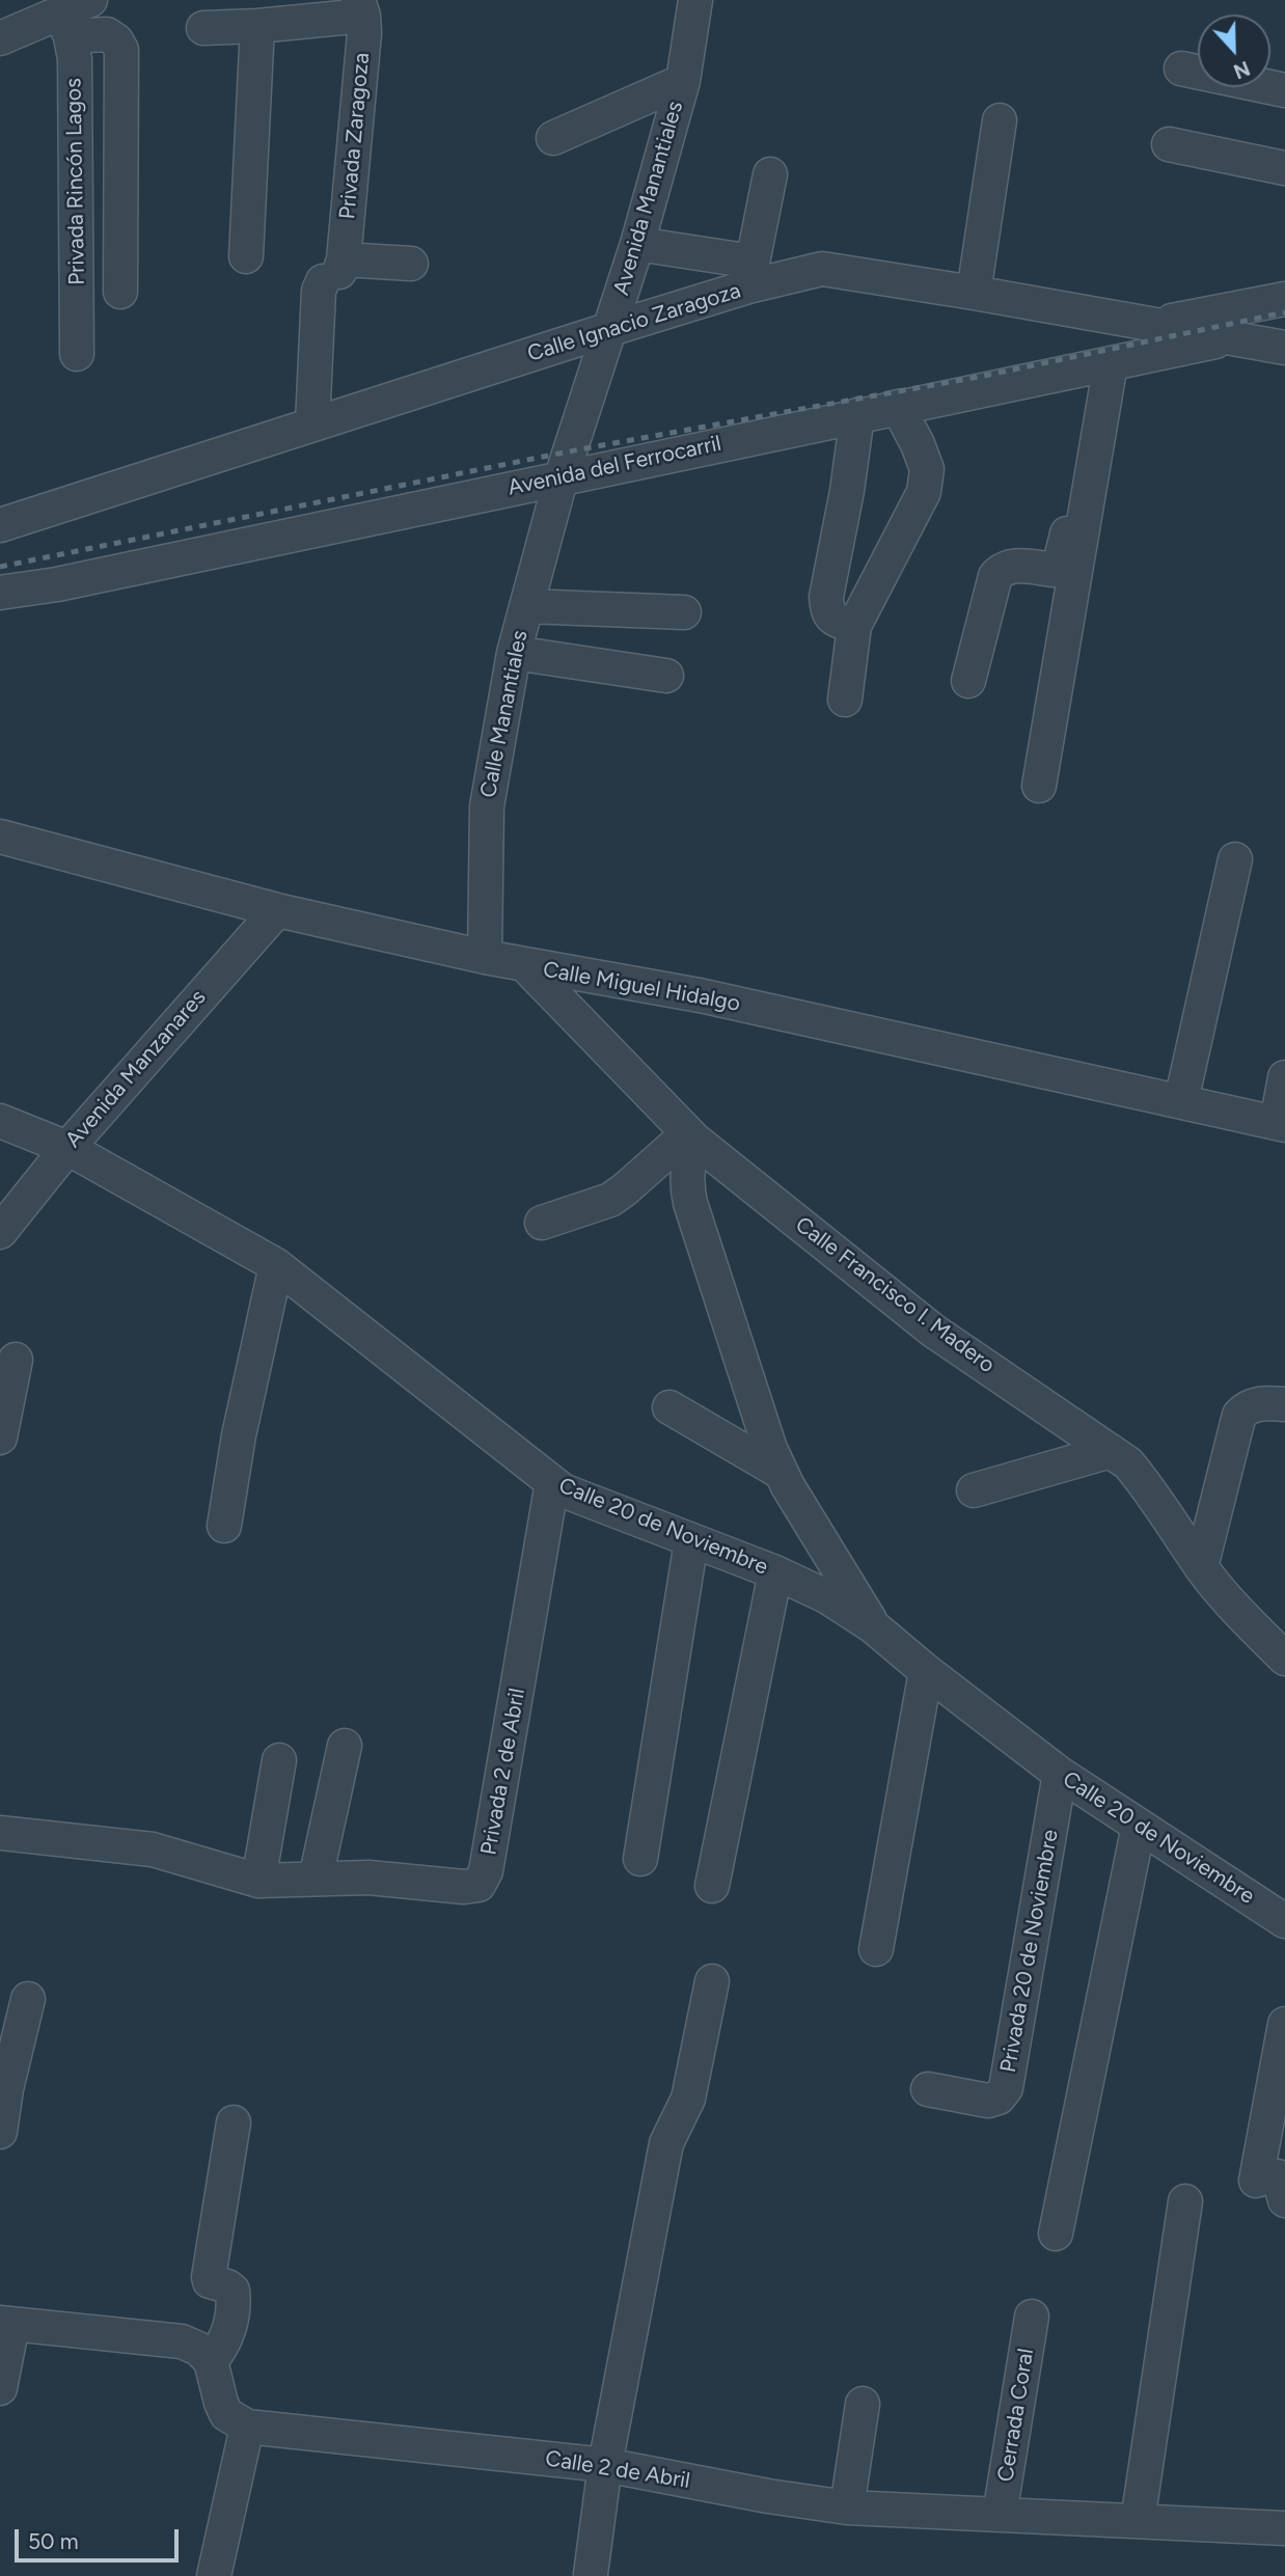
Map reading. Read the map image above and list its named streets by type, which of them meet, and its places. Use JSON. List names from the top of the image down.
{
  "streets": {
    "street": [
      "Privada Zaragoza",
      "Privada Rincón Lagos",
      "Avenida Manantiales",
      "Calle Ignacio Zaragoza",
      "Avenida del Ferrocarril",
      "Calle Manantiales",
      "Calle Miguel Hidalgo",
      "Avenida Manzanares",
      "Calle Francisco I. Madero",
      "Calle 20 de Noviembre",
      "Privada 2 de Abril",
      "Privada 20 de Noviembre",
      "Cerrada Coral",
      "Calle 2 de Abril"
    ]
  },
  "crossings": [
    ["Privada Zaragoza", "Calle Ignacio Zaragoza"],
    ["Avenida Manantiales", "Calle Ignacio Zaragoza"],
    ["Avenida Manantiales", "Avenida del Ferrocarril"],
    ["Avenida Manantiales", "Calle Manantiales"],
    ["Calle Ignacio Zaragoza", "Avenida del Ferrocarril"],
    ["Avenida del Ferrocarril", "Calle Manantiales"],
    ["Calle Manantiales", "Calle Miguel Hidalgo"],
    ["Calle Miguel Hidalgo", "Avenida Manzanares"],
    ["Calle Miguel Hidalgo", "Calle Francisco I. Madero"],
    ["Avenida Manzanares", "Calle 20 de Noviembre"],
    ["Calle 20 de Noviembre", "Privada 2 de Abril"],
    ["Calle 20 de Noviembre", "Privada 20 de Noviembre"],
    ["Cerrada Coral", "Calle 2 de Abril"]
  ],
  "scale_bar": "50 m",
  "north": "bottom"
}
